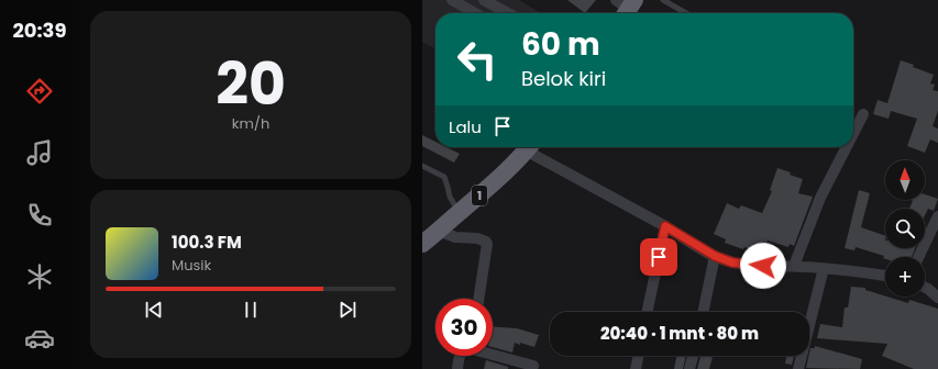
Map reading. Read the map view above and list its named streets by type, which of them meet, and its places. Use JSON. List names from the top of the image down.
{
  "streets": {
    "highway": ["1"]
  },
  "north": "top",
  "page": {
    "tabs": "20:39",
    "tile": ["20", "km/h"],
    "turn": ["60 m", "Belok kiri"],
    "then": "Lalu",
    "map_buttons": "+",
    "song": ["100.3 FM", "Musik"],
    "limit": "30",
    "trip": "20:40 · 1 mnt · 80 m"
  }
}
